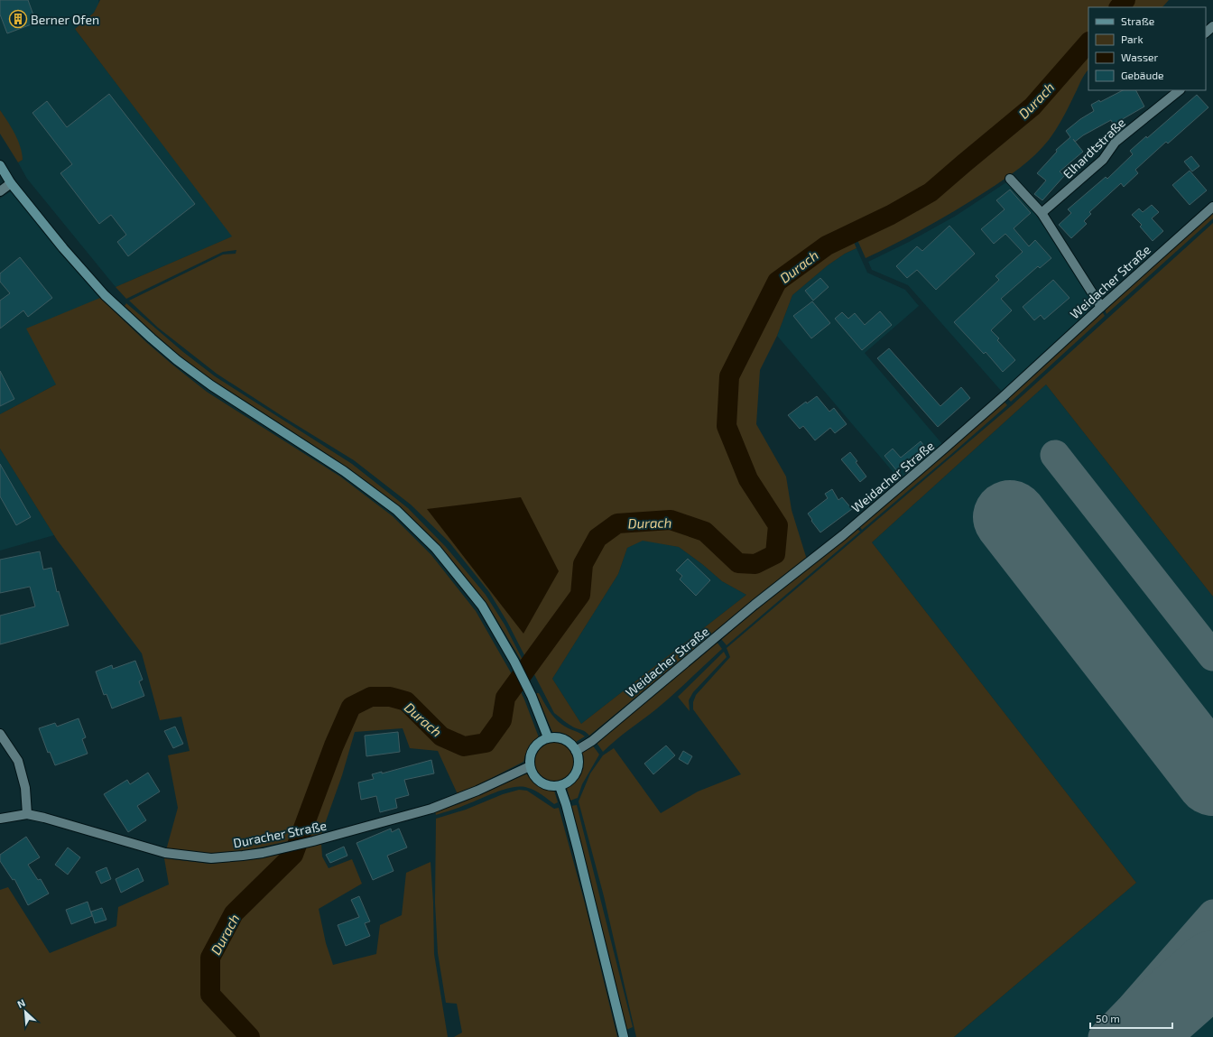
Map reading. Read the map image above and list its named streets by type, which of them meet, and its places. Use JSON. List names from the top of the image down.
{
  "streets": {
    "street": ["Elhardtstraße", "Weidacher Straße", "Duracher Straße"]
  },
  "crossings": [
    ["Weidacher Straße", "Duracher Straße"]
  ],
  "water": ["Durach"],
  "places": {
    "building": ["Berner Ofen"]
  },
  "legend": [
    "Straße",
    "Park",
    "Wasser",
    "Gebäude"
  ],
  "scale_bar": "50 m",
  "north": "top left"
}
